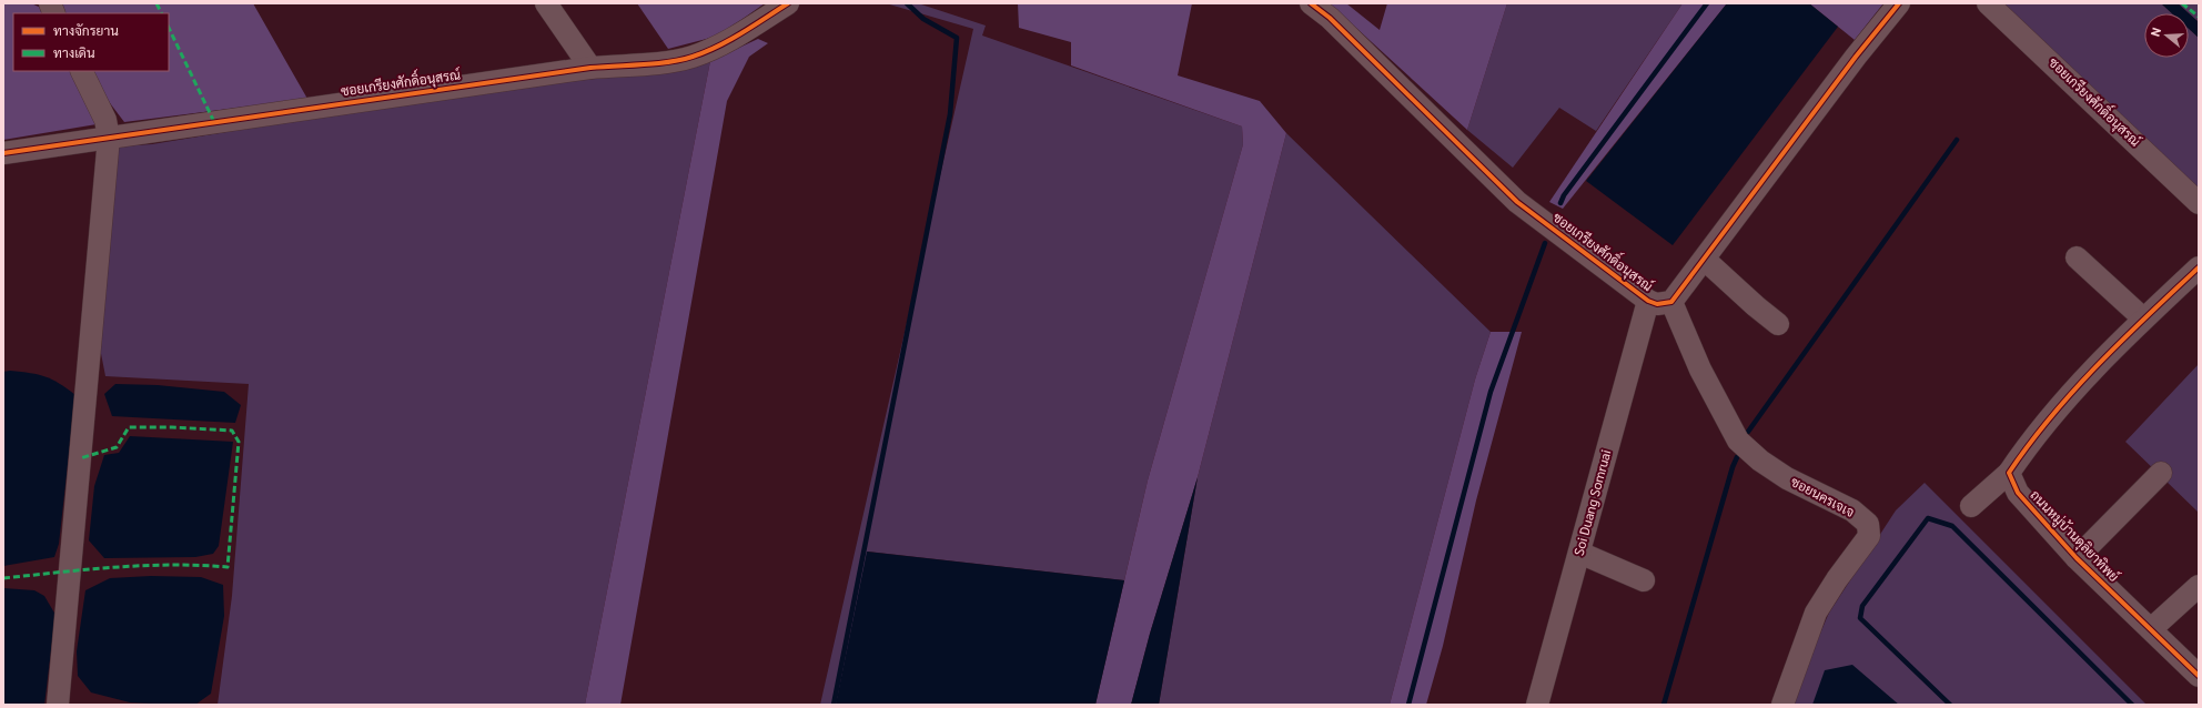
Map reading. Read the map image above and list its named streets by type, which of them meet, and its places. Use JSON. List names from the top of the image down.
{
  "streets": {
    "street": [
      "ซอยเกรียงศักดิ์อนุสรณ์",
      "ซอยนครเจเจ",
      "Soi Duang Somruai",
      "ถนนหมู่บ้านดุลิยาทิพย์"
    ]
  },
  "crossings": [
    ["ซอยเกรียงศักดิ์อนุสรณ์", "ซอยนครเจเจ"],
    ["ซอยเกรียงศักดิ์อนุสรณ์", "Soi Duang Somruai"]
  ],
  "legend": ["ทางจักรยาน", "ทางเดิน"],
  "north": "left"
}
